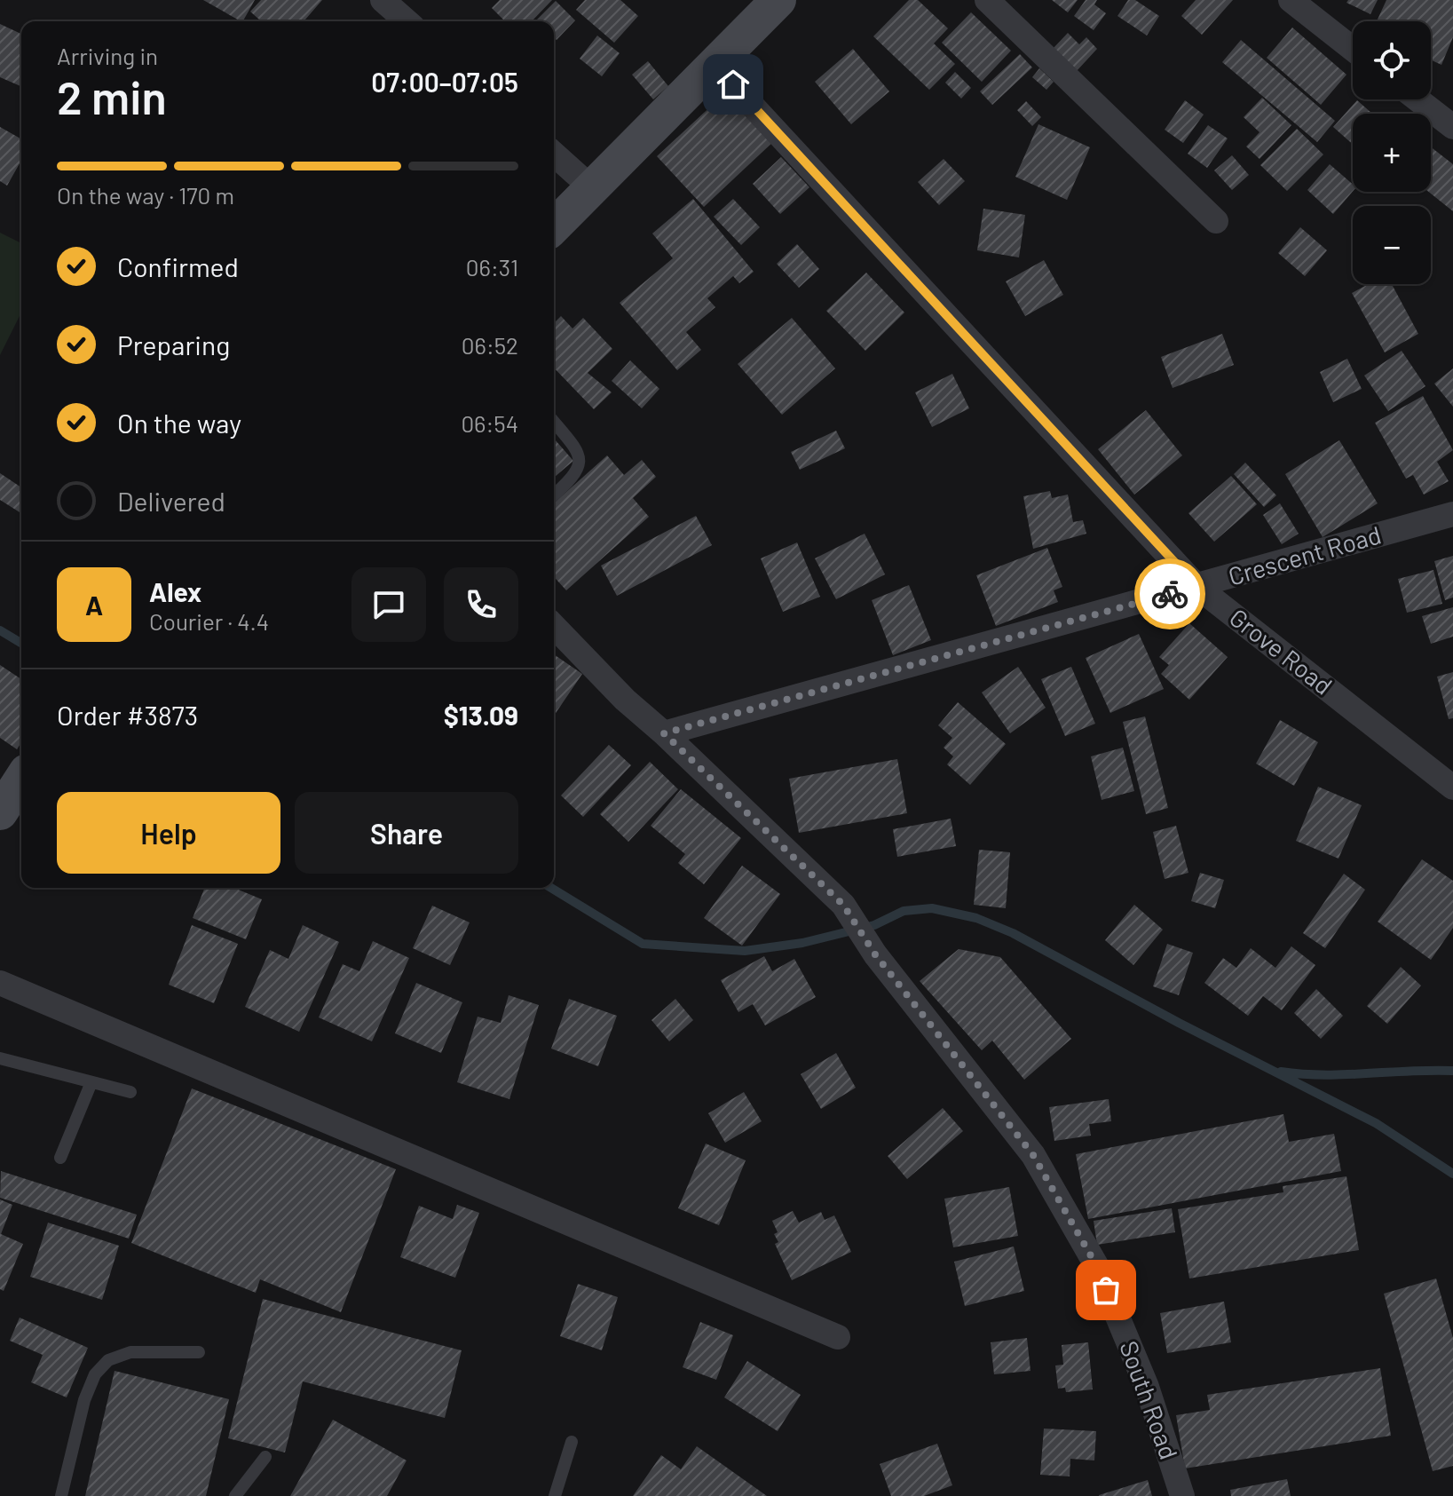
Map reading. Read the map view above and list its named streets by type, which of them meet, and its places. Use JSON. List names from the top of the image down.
{
  "streets": {
    "street": ["Crescent Road", "Grove Road", "South Road"]
  },
  "crossings": [
    ["Crescent Road", "Grove Road"],
    ["Crescent Road", "South Road"]
  ],
  "page": {
    "map_buttons": ["+", "−"],
    "heading": ["2 min", "Arriving in", "07:00–07:05"],
    "panel": [
      "Alex",
      "Courier · 4.4",
      "Order #3873",
      "$13.09"
    ],
    "bar": "On the way · 170 m",
    "list": [
      ["Confirmed", "06:31"],
      ["Preparing", "06:52"],
      ["On the way", "06:54"],
      "Delivered"
    ],
    "round": "A",
    "buttons": ["Help", "Share"]
  }
}
